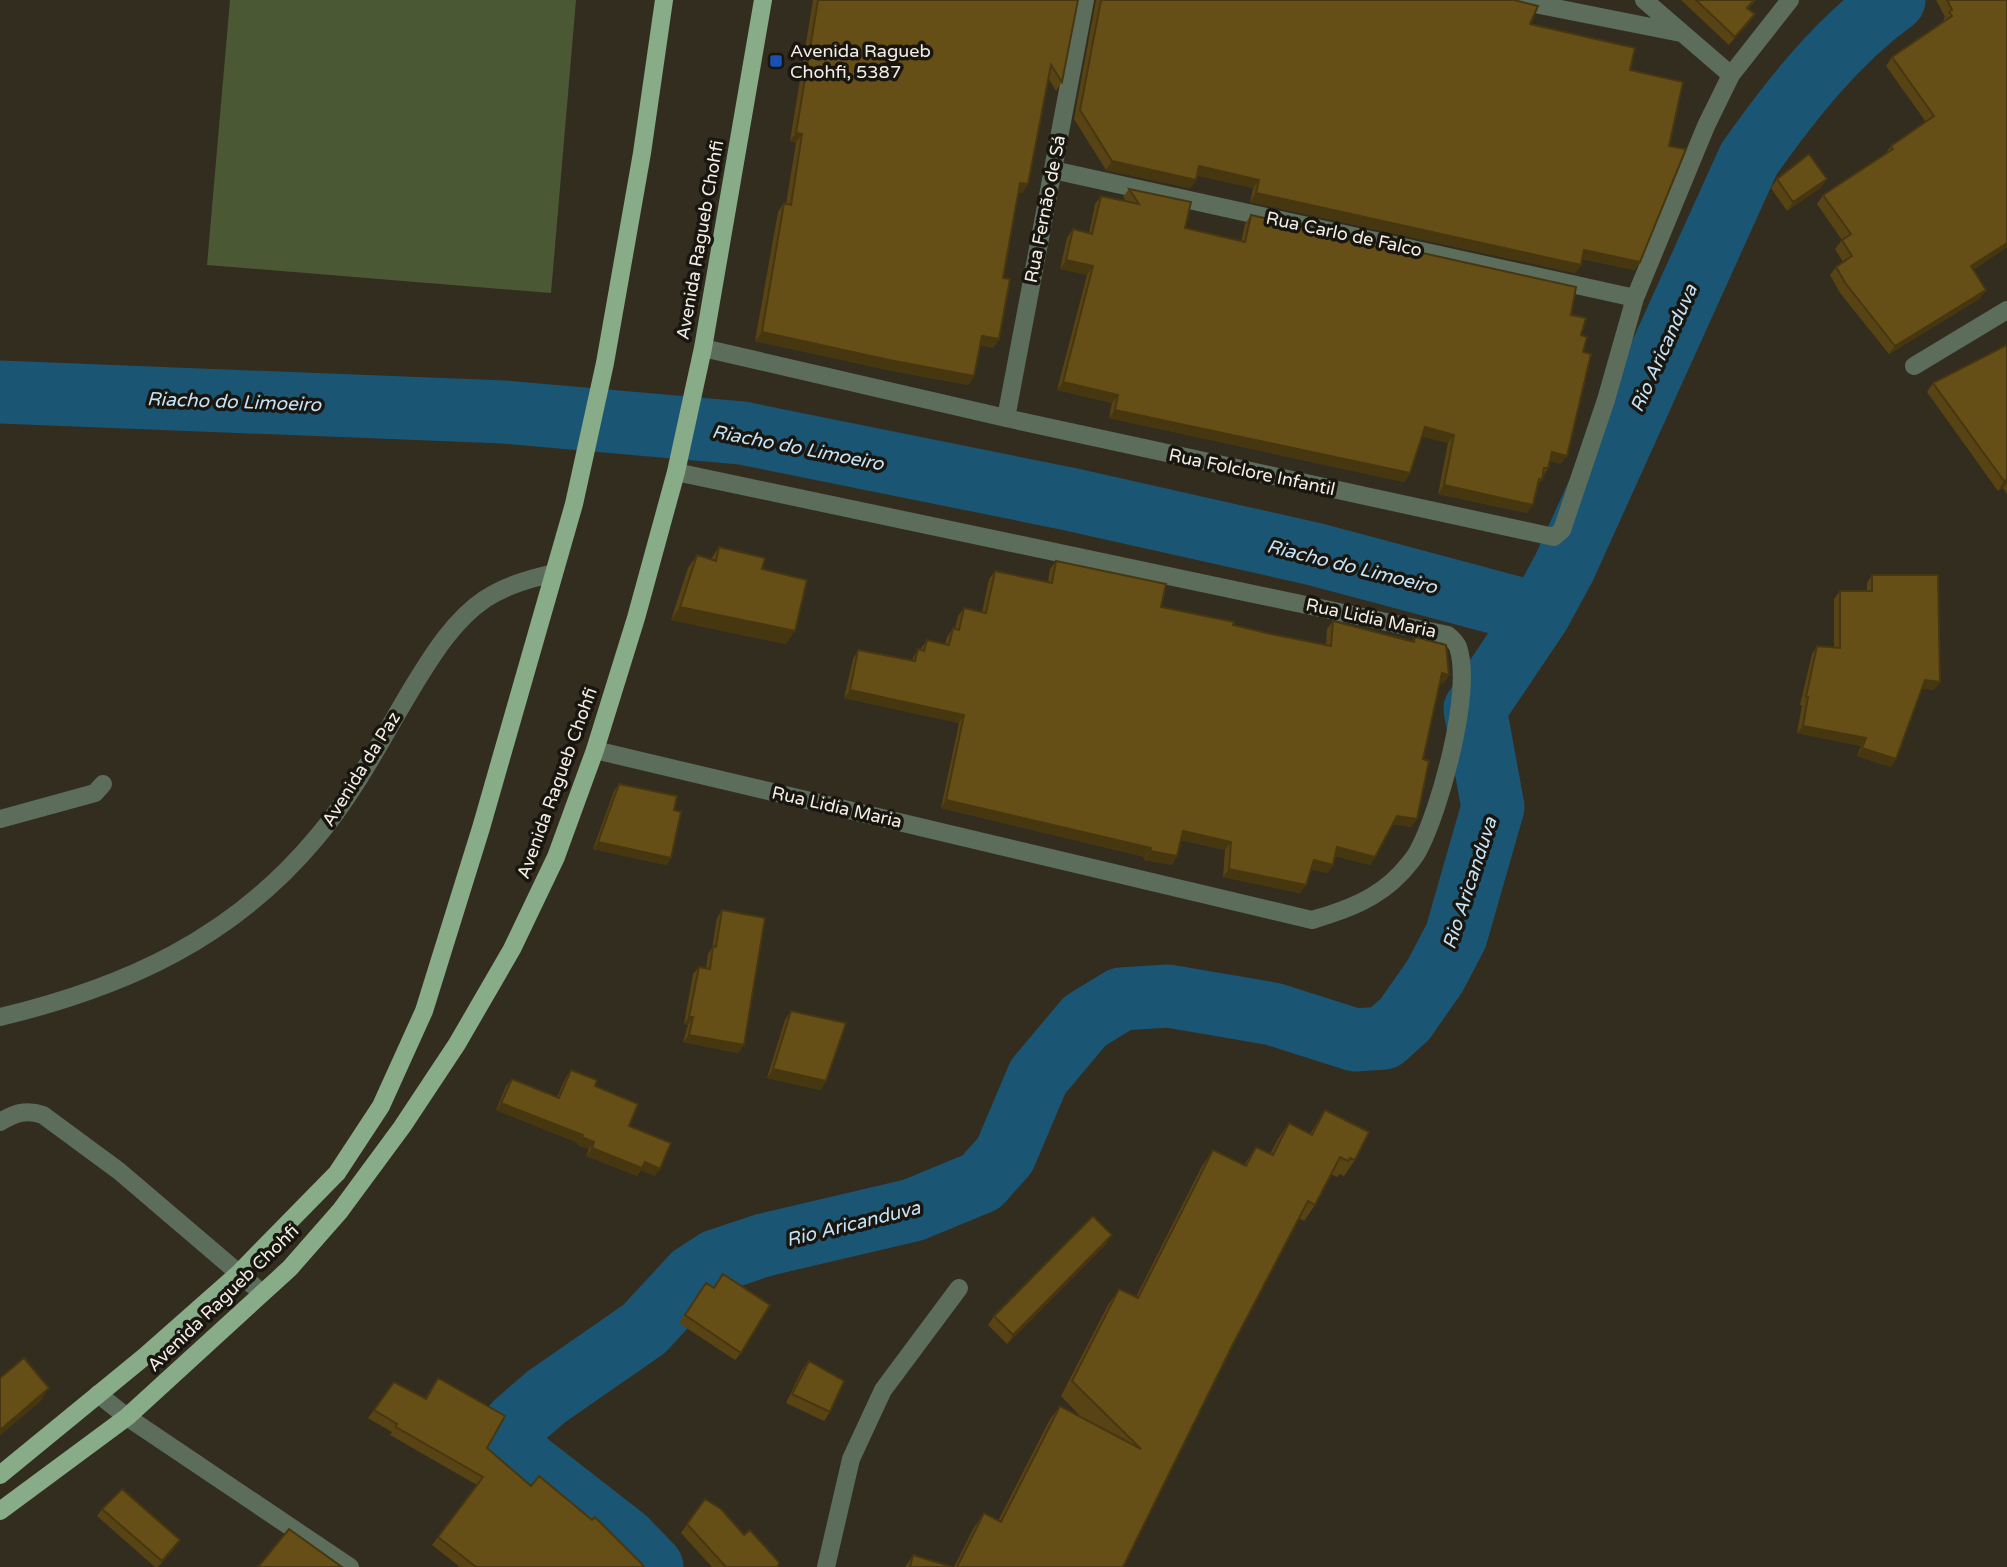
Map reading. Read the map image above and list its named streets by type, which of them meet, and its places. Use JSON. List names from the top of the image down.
{
  "streets": {
    "main road": ["Avenida Ragueb Chohfi"],
    "street": [
      "Rua Fernão de Sá",
      "Rua Carlo de Falco",
      "Rua Folclore Infantil",
      "Rua Lidia Maria",
      "Avenida da Paz"
    ]
  },
  "crossings": [
    ["Rua Fernão de Sá", "Rua Carlo de Falco"],
    ["Rua Fernão de Sá", "Rua Folclore Infantil"],
    ["Rua Carlo de Falco", "Rua Folclore Infantil"],
    ["Avenida Ragueb Chohfi", "Rua Folclore Infantil"],
    ["Avenida Ragueb Chohfi", "Rua Lidia Maria"],
    ["Avenida Ragueb Chohfi", "Avenida da Paz"]
  ],
  "water": ["Rio Aricanduva", "Riacho do Limoeiro"],
  "places": {
    "transit": ["Avenida Ragueb Chohfi, 5387"]
  }
}
